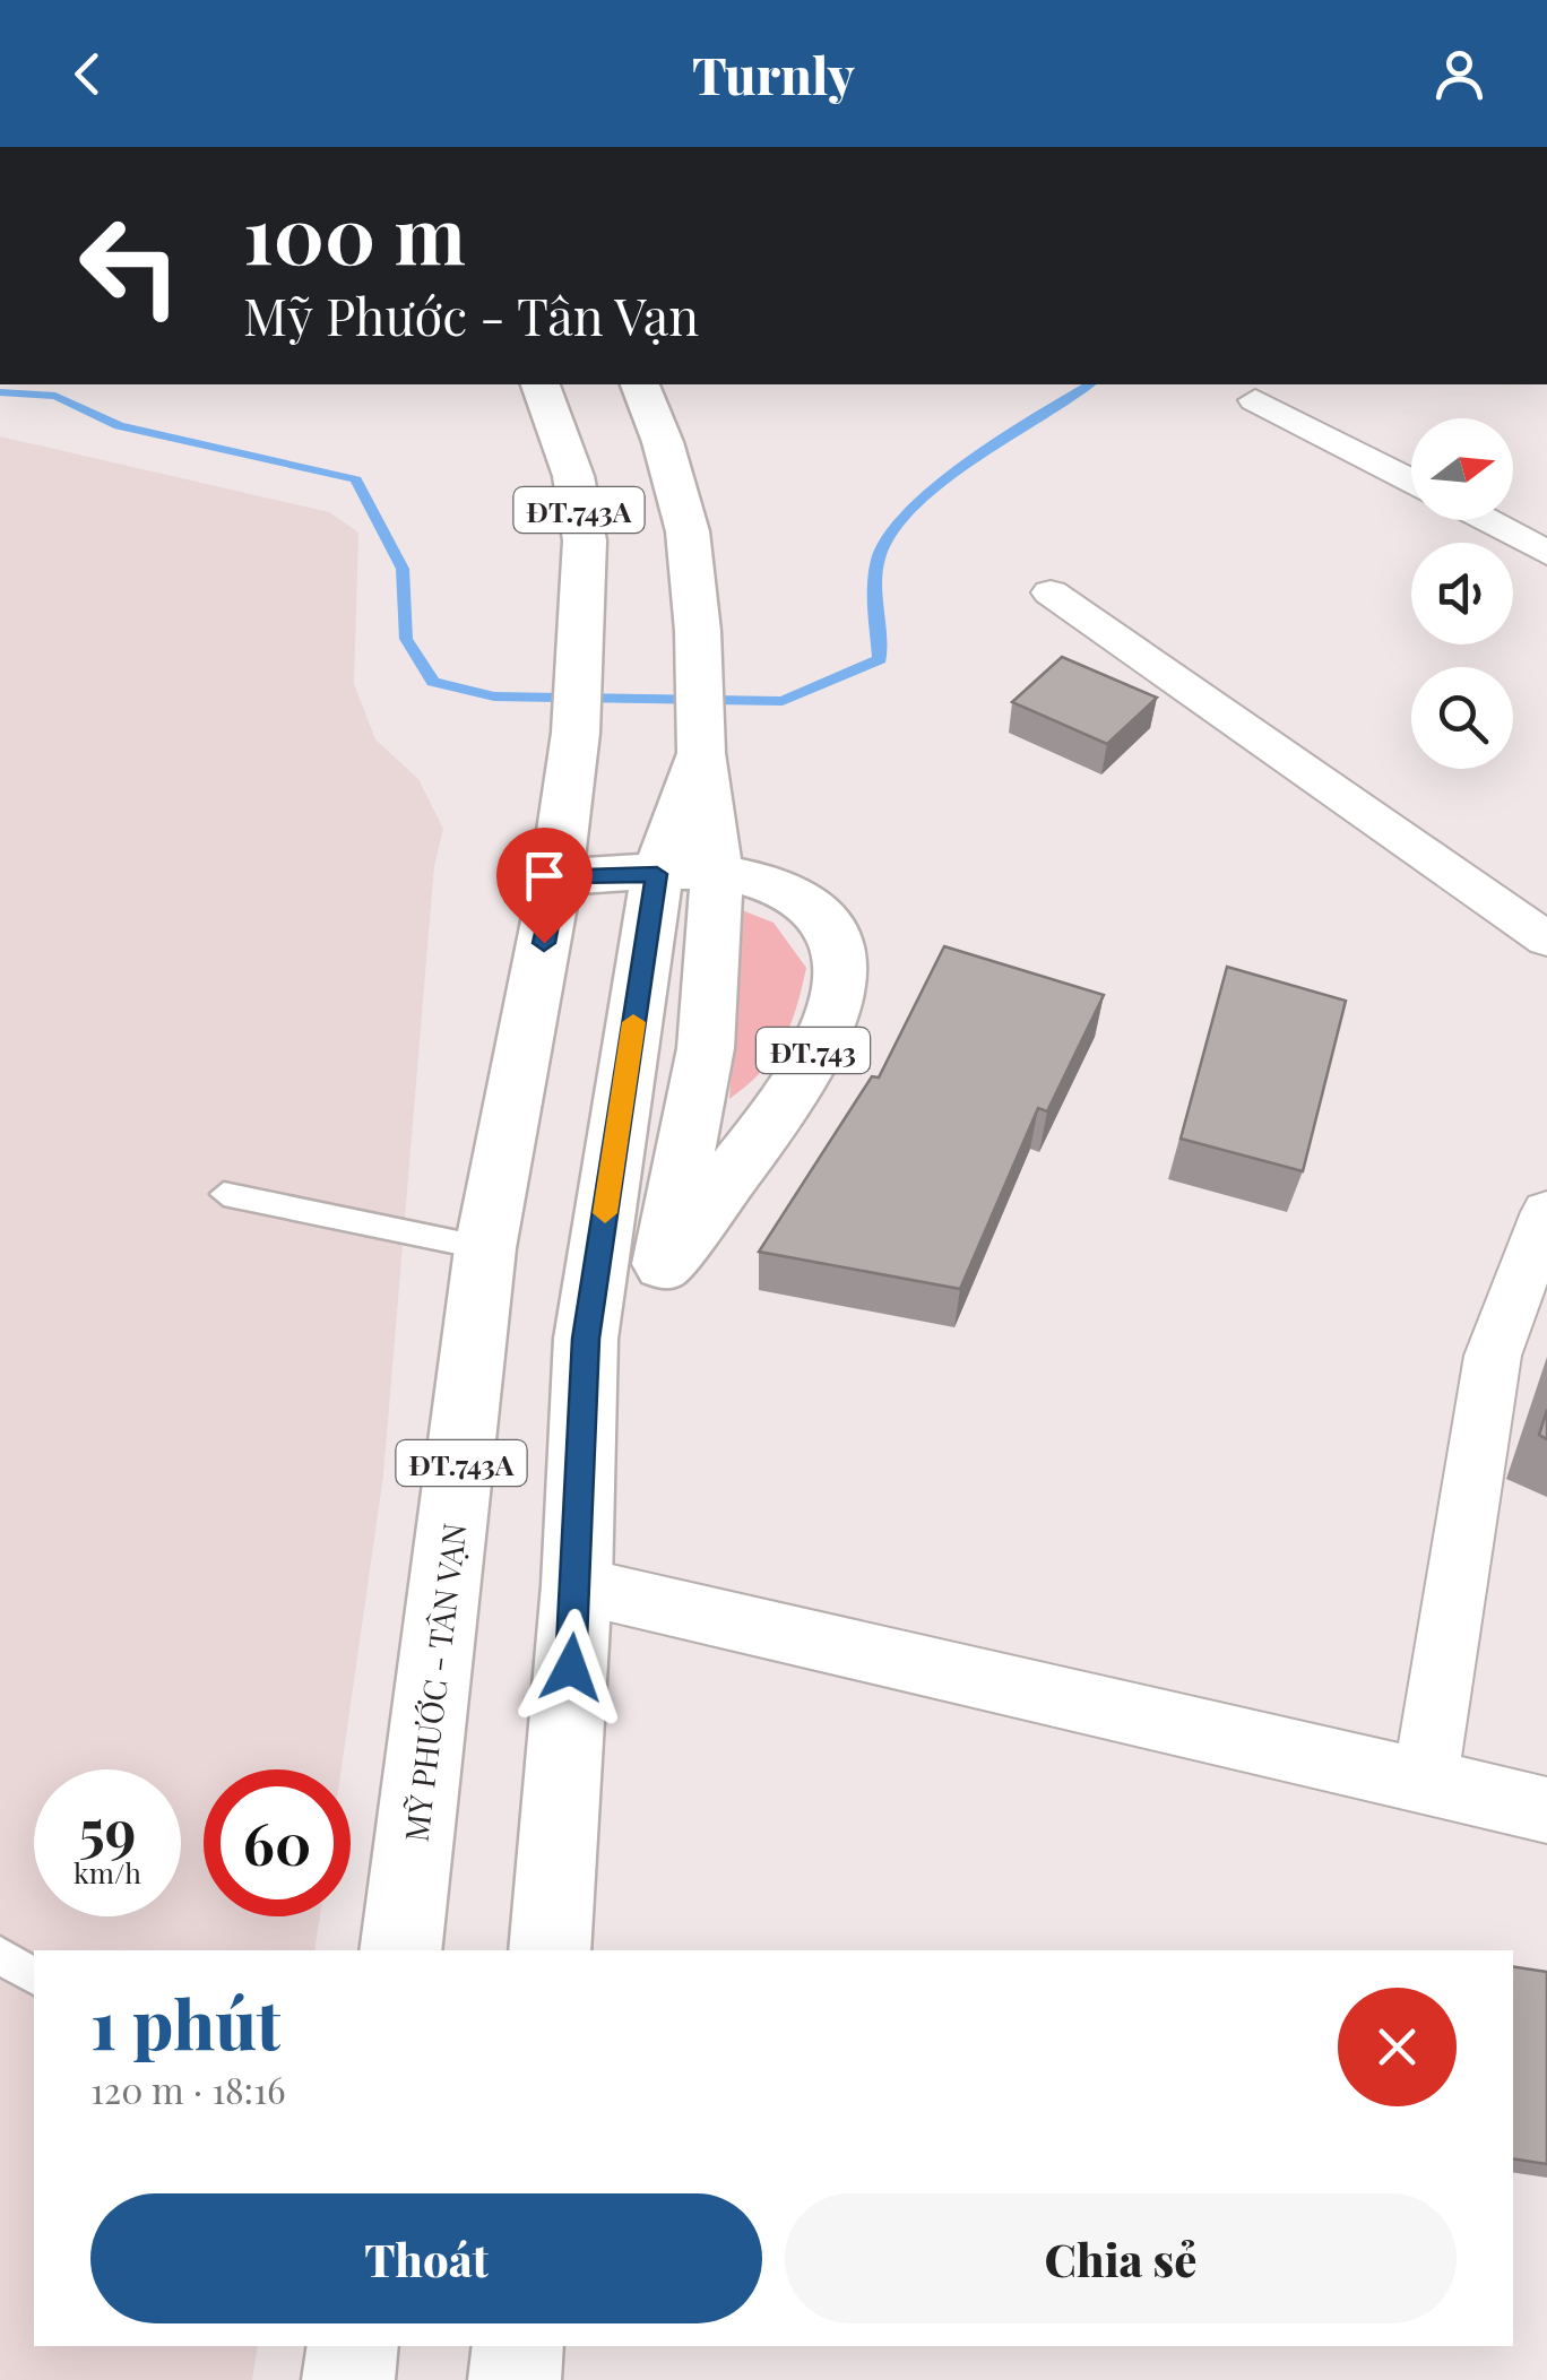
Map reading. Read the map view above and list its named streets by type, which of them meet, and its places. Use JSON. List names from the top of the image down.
{
  "streets": {
    "main road": ["ĐT.743A", "ĐT.743", "MỸ PHƯỚC - TÂN VẠN"]
  },
  "crossings": [
    ["ĐT.743A", "ĐT.743"]
  ],
  "north": "right",
  "page": {
    "header": "Turnly",
    "turn": ["100 m", "Mỹ Phước - Tân Vạn"],
    "speed": "59 km/h",
    "limit": "60",
    "heading": ["1 phút", "120 m · 18:16"],
    "buttons": ["Thoát", "Chia sẻ"]
  }
}
